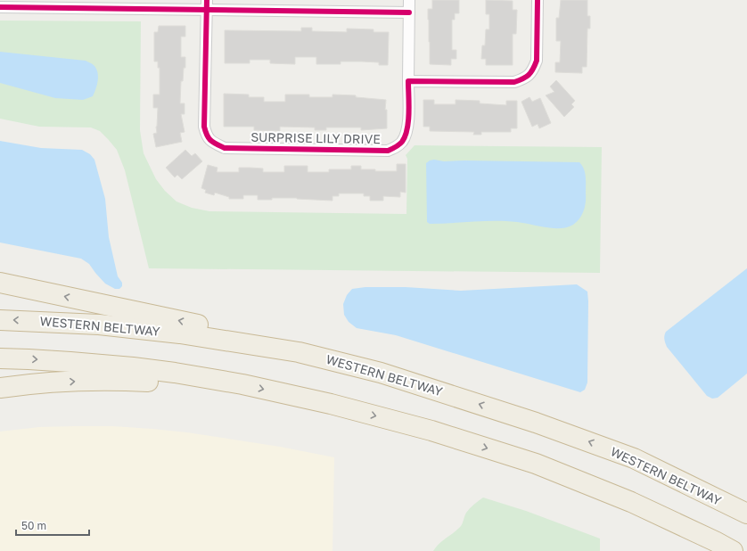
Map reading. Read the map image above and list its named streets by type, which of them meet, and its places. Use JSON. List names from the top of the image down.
{
  "streets": {
    "highway": ["WESTERN BELTWAY"],
    "street": ["SURPRISE LILY DRIVE"]
  },
  "scale_bar": "50 m"
}
